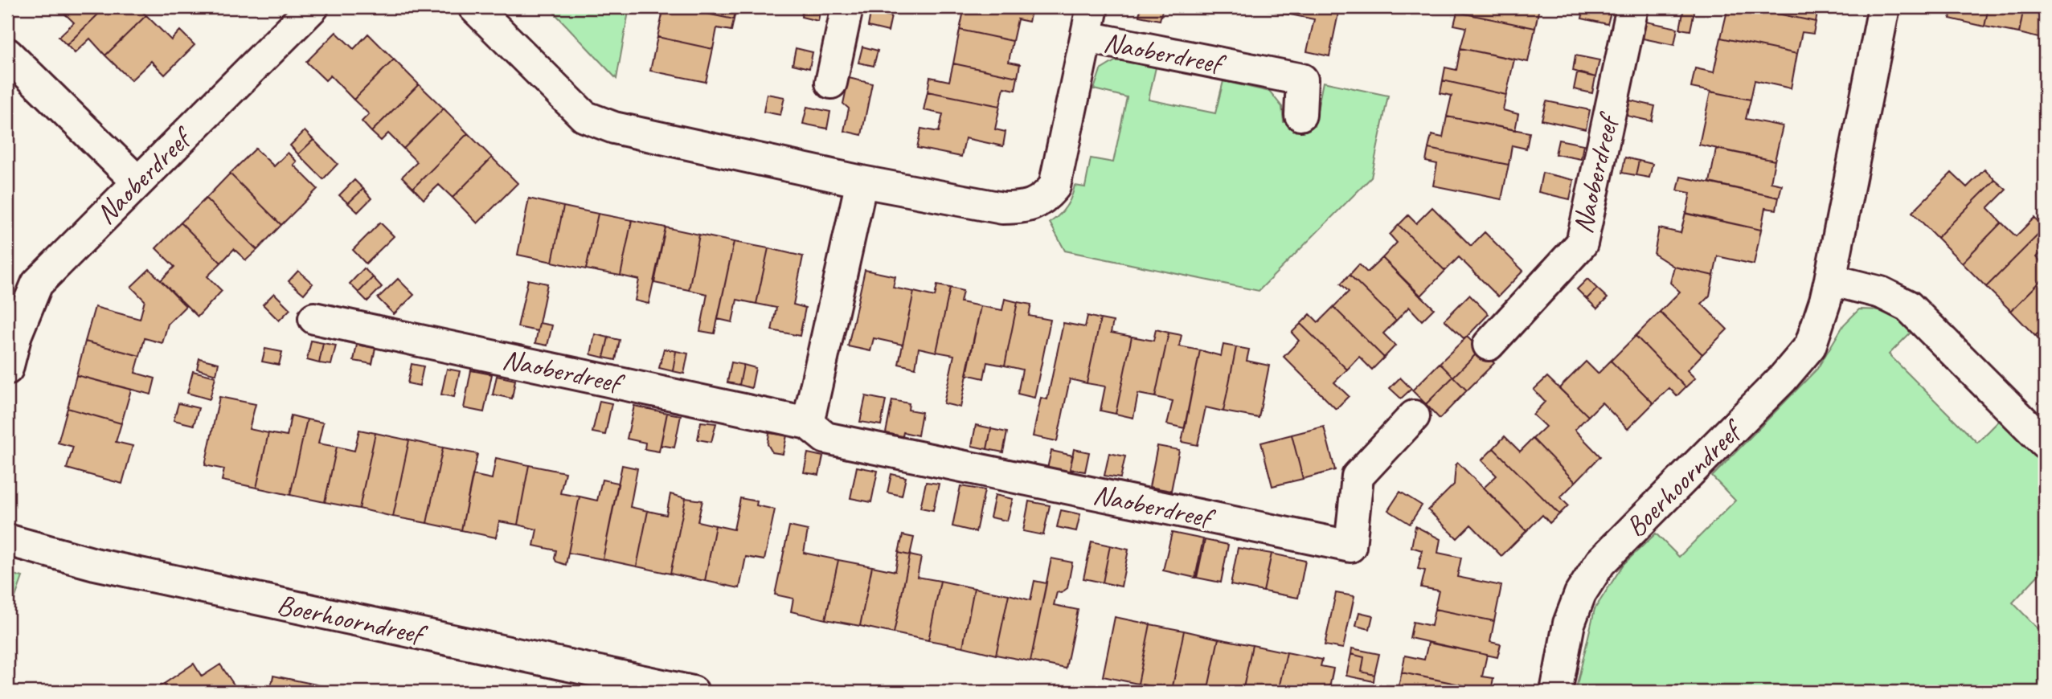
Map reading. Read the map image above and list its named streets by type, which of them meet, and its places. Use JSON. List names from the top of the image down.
{
  "streets": {
    "street": ["Naoberdreef", "Boerhoorndreef"]
  }
}
